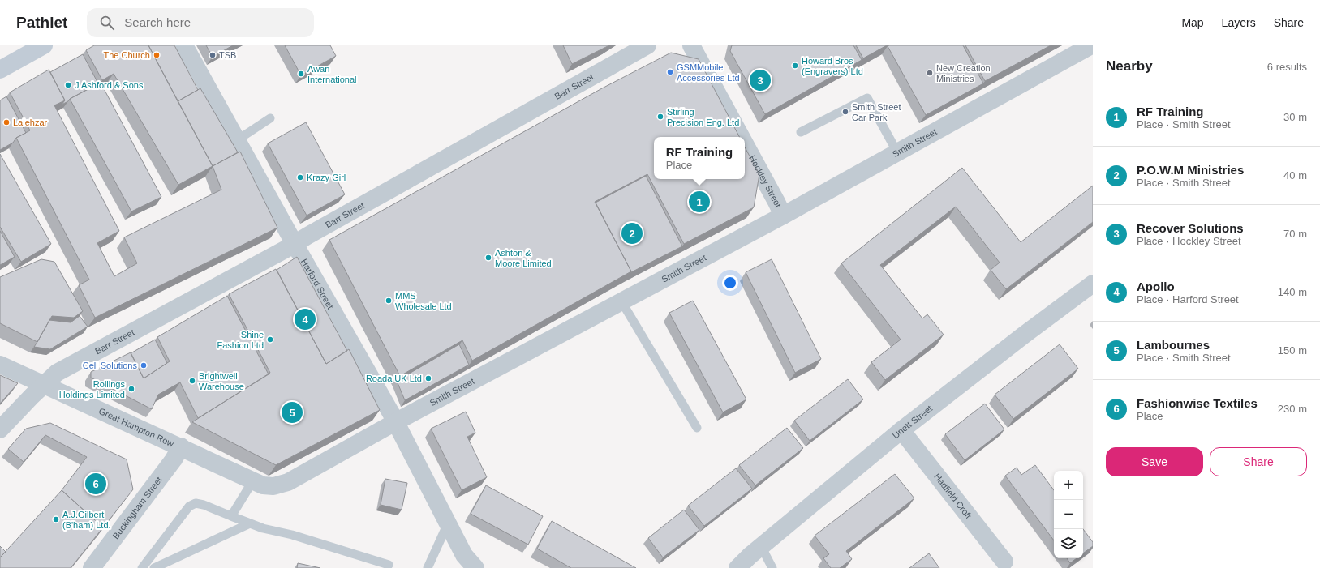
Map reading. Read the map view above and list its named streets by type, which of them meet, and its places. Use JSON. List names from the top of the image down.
{
  "streets": {
    "street": [
      "Barr Street",
      "Smith Street",
      "Hockley Street",
      "Harford Street",
      "Unett Street",
      "Great Hampton Row",
      "Hadfield Croft",
      "Buckingham Street"
    ]
  },
  "crossings": [
    ["Barr Street", "Harford Street"],
    ["Barr Street", "Great Hampton Row"],
    ["Smith Street", "Hockley Street"],
    ["Smith Street", "Harford Street"],
    ["Smith Street", "Great Hampton Row"],
    ["Unett Street", "Hadfield Croft"],
    ["Great Hampton Row", "Buckingham Street"]
  ],
  "places": [
    "The Church",
    "TSB",
    "Howard Bros (Engravers) Ltd",
    "GSMMobile Accessories Ltd",
    "New Creation Ministries",
    "Awan International",
    "J Ashford & Sons",
    "Smith Street Car Park",
    "Stirling Precision Eng. Ltd",
    "Lalehzar",
    "Krazy Girl",
    "Ashton & Moore Limited",
    "MMS Wholesale Ltd",
    "Shine Fashion Ltd",
    "Cell Solutions",
    "Roada UK Ltd",
    "Brightwell Warehouse",
    "Rollings Holdings Limited",
    "A.J.Gilbert (B'ham) Ltd."
  ],
  "page": {
    "header": "Pathlet",
    "search": "Search here",
    "nav": ["Map", "Layers", "Share"],
    "heading": ["Nearby", "6 results"],
    "pins": [
      "3",
      "1",
      "2",
      "4",
      "5",
      "6"
    ],
    "list": [
      {
        "mark": "1",
        "name": "RF Training",
        "note": "Place · Smith Street",
        "value": "30 m"
      },
      {
        "mark": "2",
        "name": "P.O.W.M Ministries",
        "note": "Place · Smith Street",
        "value": "40 m"
      },
      {
        "mark": "3",
        "name": "Recover Solutions",
        "note": "Place · Hockley Street",
        "value": "70 m"
      },
      {
        "mark": "4",
        "name": "Apollo",
        "note": "Place · Harford Street",
        "value": "140 m"
      },
      {
        "mark": "5",
        "name": "Lambournes",
        "note": "Place · Smith Street",
        "value": "150 m"
      },
      {
        "mark": "6",
        "name": "Fashionwise Textiles",
        "note": "Place",
        "value": "230 m"
      }
    ],
    "popup": ["RF Training", "Place"],
    "buttons": ["Save", "Share"],
    "map_buttons": ["+", "−"]
  }
}
